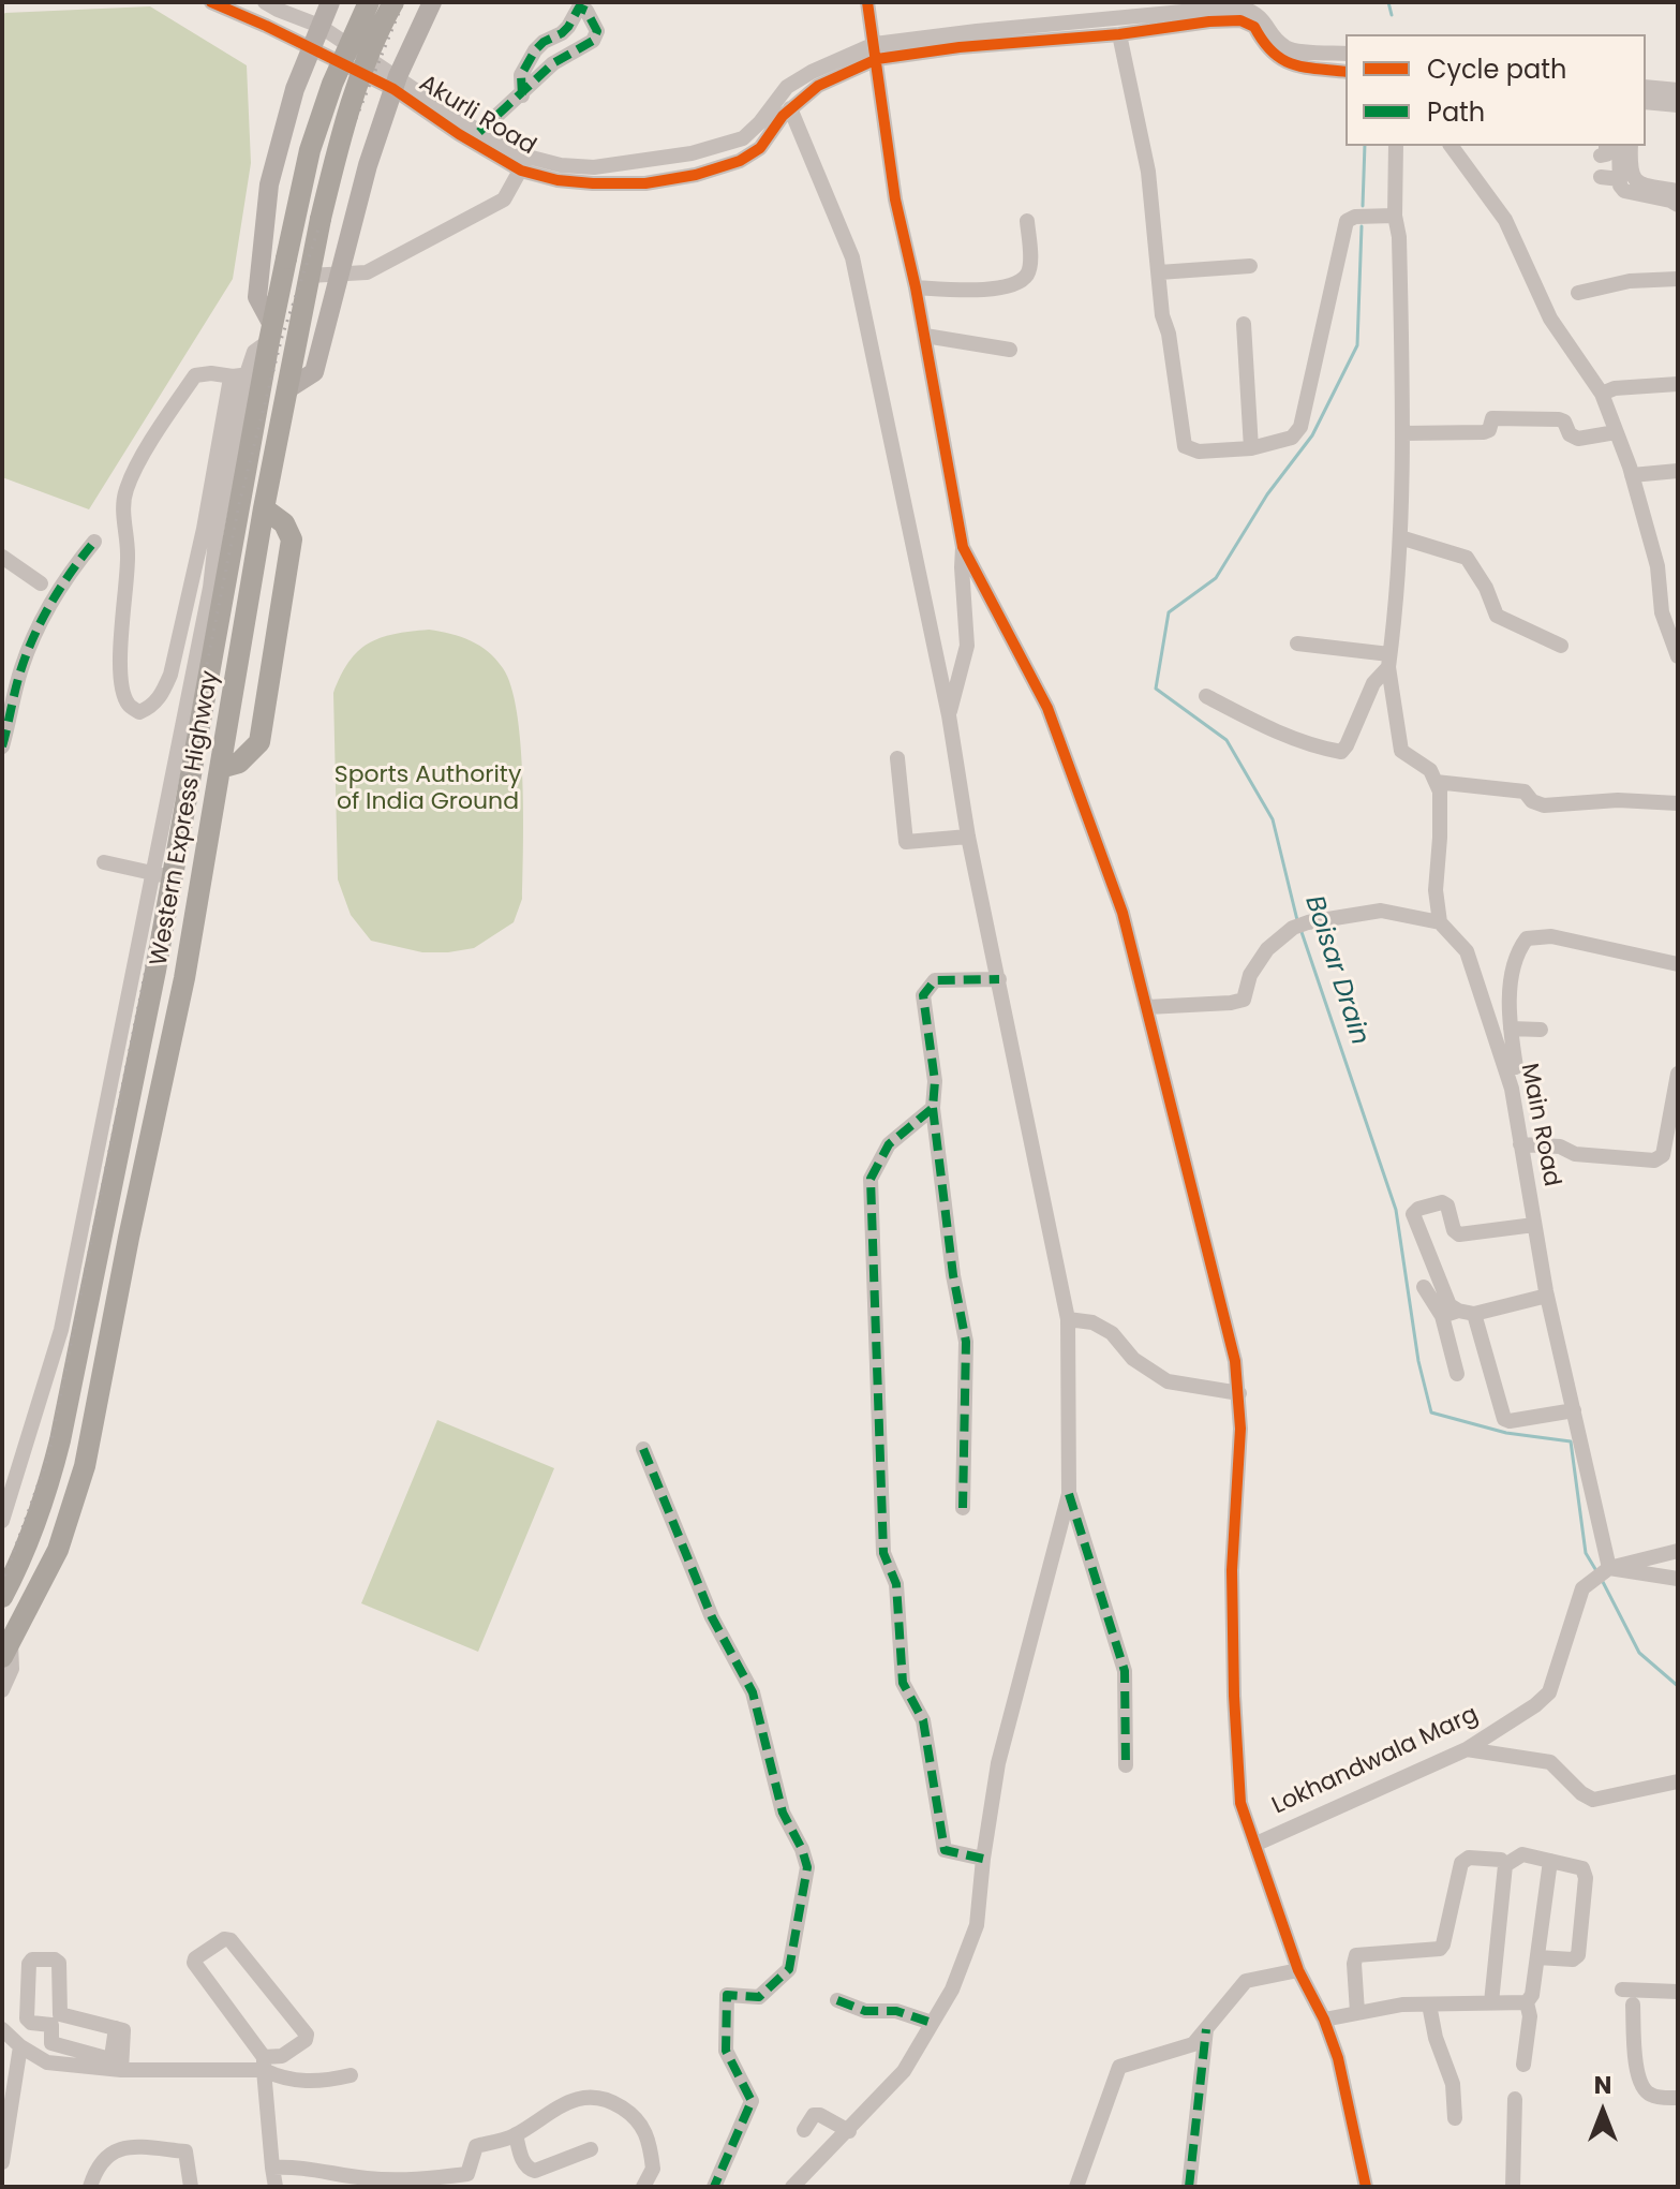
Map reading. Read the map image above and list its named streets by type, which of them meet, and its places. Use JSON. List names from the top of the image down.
{
  "streets": {
    "highway": ["Western Express Highway"],
    "street": ["Akurli Road", "Main Road", "Lokhandwala Marg"]
  },
  "crossings": [
    ["Main Road", "Lokhandwala Marg"]
  ],
  "water": ["Boisar Drain"],
  "parks": ["Sports Authority of India Ground"],
  "legend": ["Cycle path", "Path"],
  "north": "top"
}
